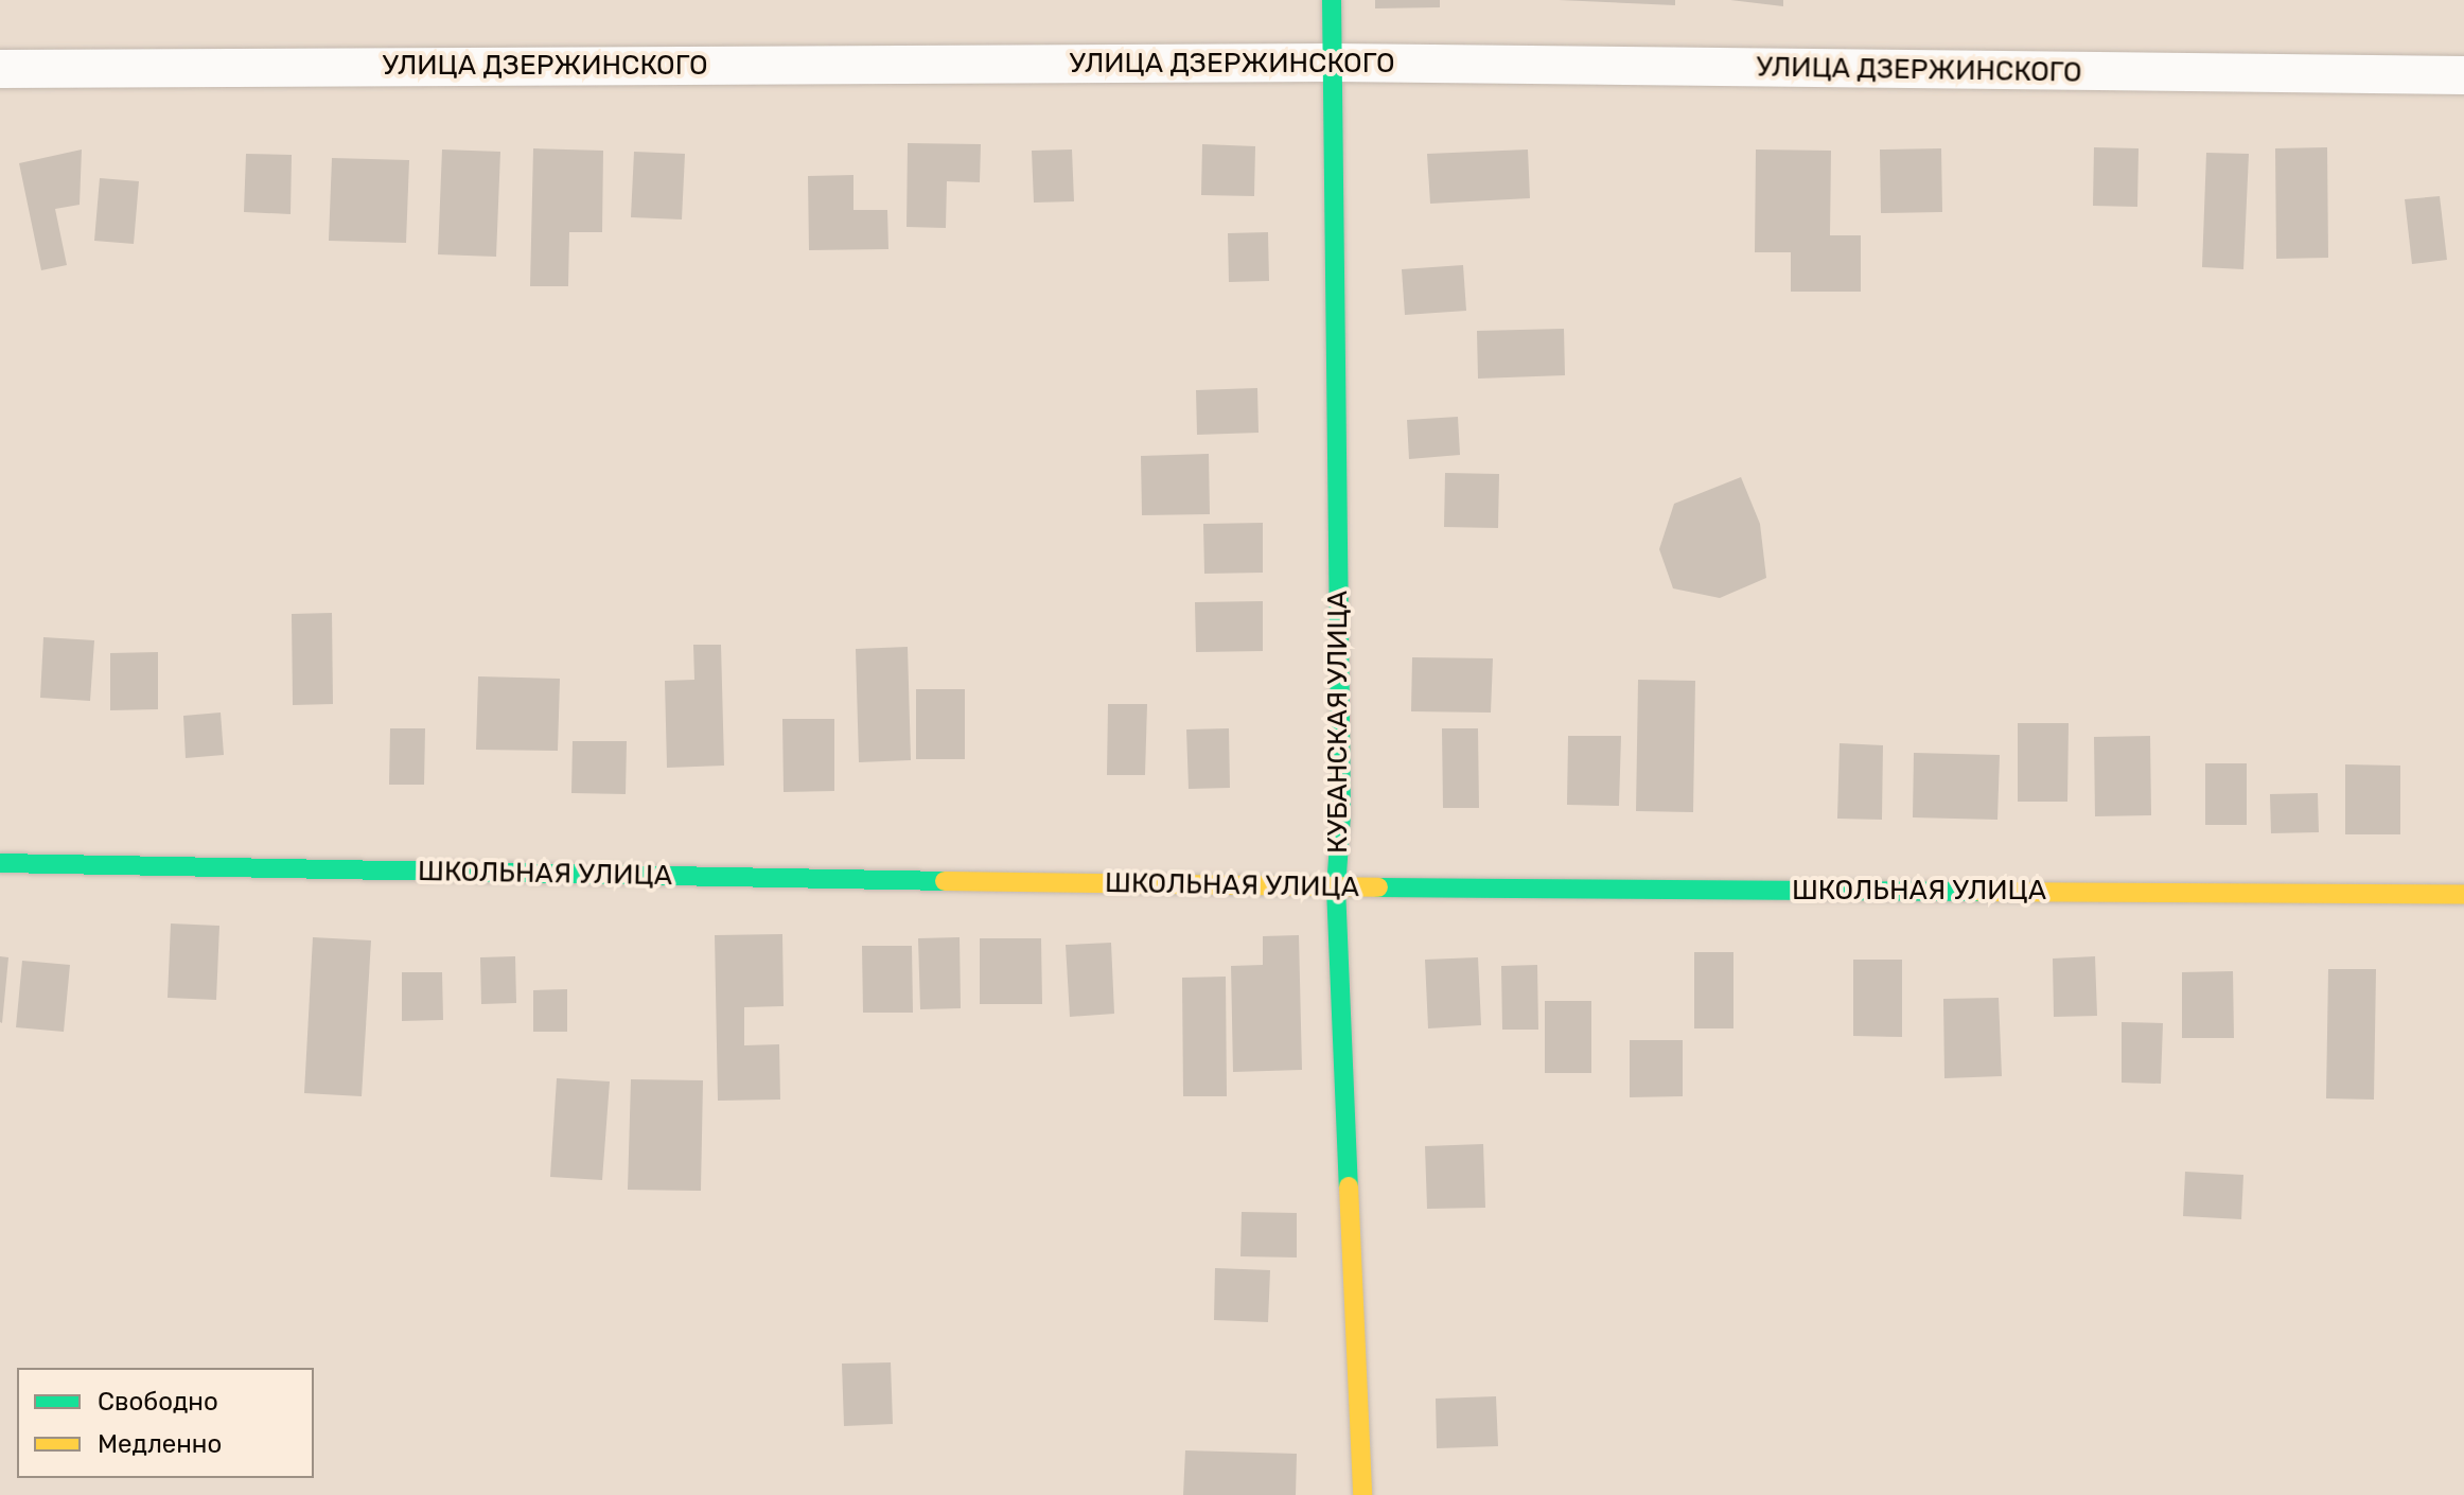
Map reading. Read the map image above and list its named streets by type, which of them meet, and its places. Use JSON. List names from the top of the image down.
{
  "streets": {
    "street": ["УЛИЦА ДЗЕРЖИНСКОГО", "КУБАНСКАЯ УЛИЦА", "ШКОЛЬНАЯ УЛИЦА"]
  },
  "crossings": [
    ["УЛИЦА ДЗЕРЖИНСКОГО", "КУБАНСКАЯ УЛИЦА"],
    ["КУБАНСКАЯ УЛИЦА", "ШКОЛЬНАЯ УЛИЦА"]
  ],
  "legend": ["Свободно", "Медленно"]
}
